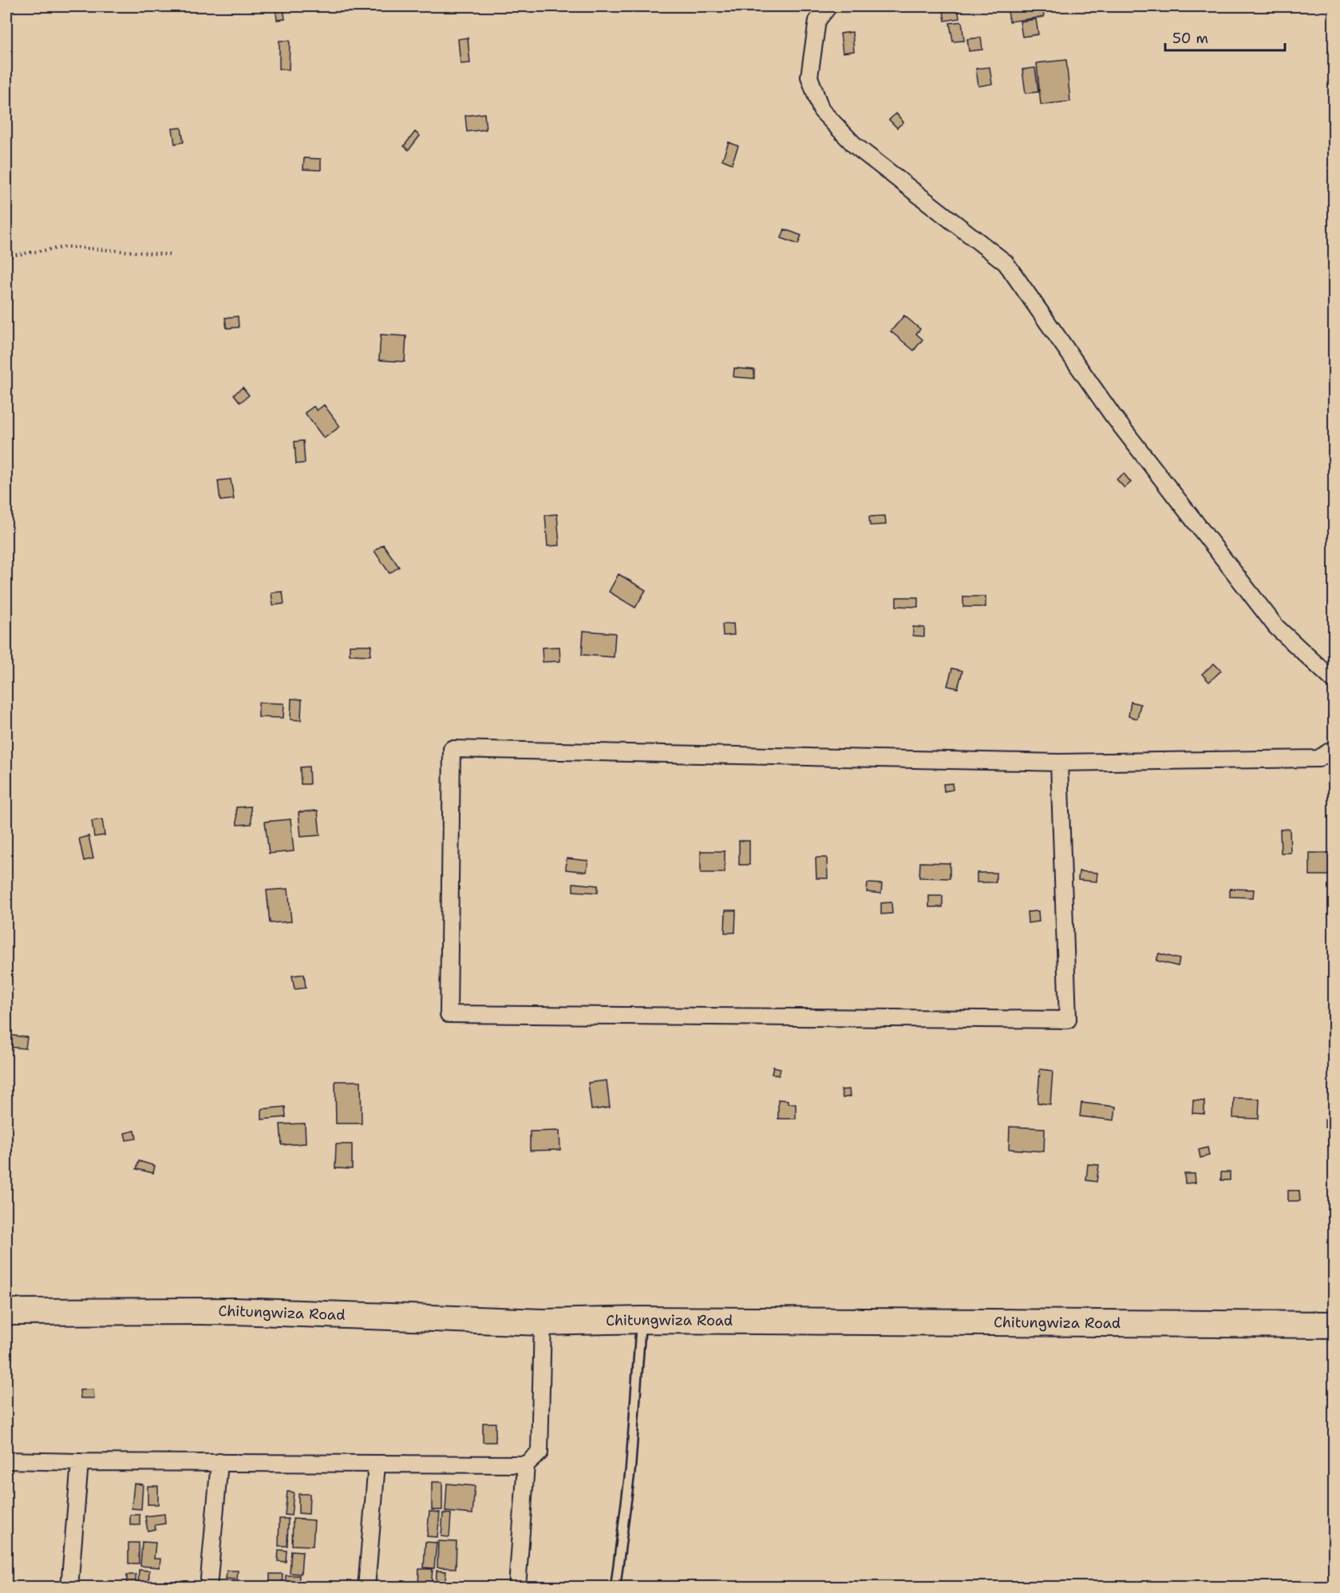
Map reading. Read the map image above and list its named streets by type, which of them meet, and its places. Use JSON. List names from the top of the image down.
{
  "streets": {
    "main road": ["Chitungwiza Road"]
  },
  "scale_bar": "50 m"
}
